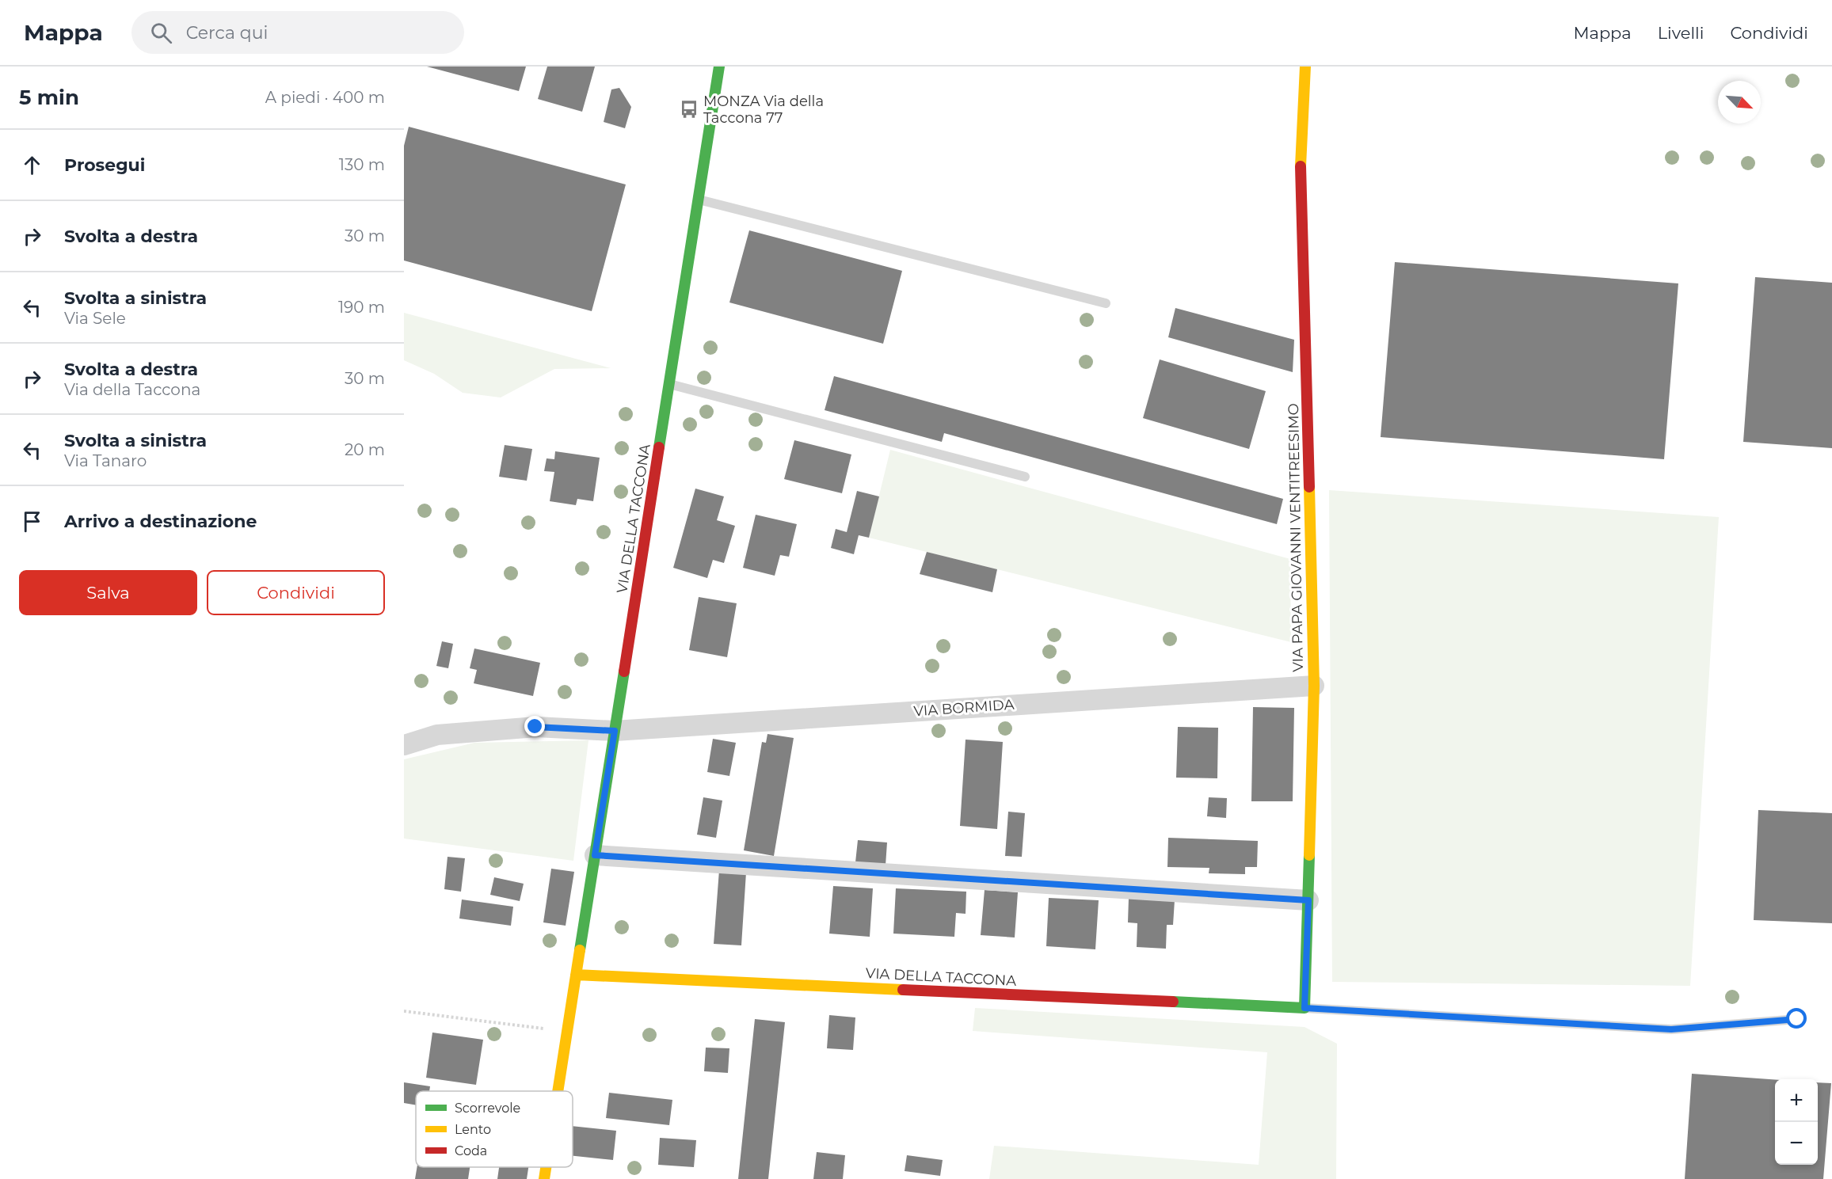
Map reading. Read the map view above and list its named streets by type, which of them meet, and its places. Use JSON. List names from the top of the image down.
{
  "streets": {
    "street": ["VIA DELLA TACCONA", "VIA PAPA GIOVANNI VENTITREESIMO", "VIA BORMIDA"]
  },
  "crossings": [
    ["VIA DELLA TACCONA", "VIA PAPA GIOVANNI VENTITREESIMO"],
    ["VIA DELLA TACCONA", "VIA BORMIDA"],
    ["VIA PAPA GIOVANNI VENTITREESIMO", "VIA BORMIDA"]
  ],
  "places": {
    "bus stop": ["MONZA Via della Taccona 77"]
  },
  "legend": ["Scorrevole", "Lento", "Coda"],
  "north": "bottom right",
  "page": {
    "header": "Mappa",
    "search": "Cerca qui",
    "nav": ["Mappa", "Livelli", "Condividi"],
    "heading": ["5 min", "A piedi · 400 m"],
    "list": [
      ["Prosegui", "130 m"],
      ["Svolta a destra", "30 m"],
      ["Svolta a sinistra", "Via Sele", "190 m"],
      ["Svolta a destra", "Via della Taccona", "30 m"],
      ["Svolta a sinistra", "Via Tanaro", "20 m"],
      "Arrivo a destinazione"
    ],
    "buttons": ["Salva", "Condividi"],
    "map_buttons": ["+", "−"]
  }
}
